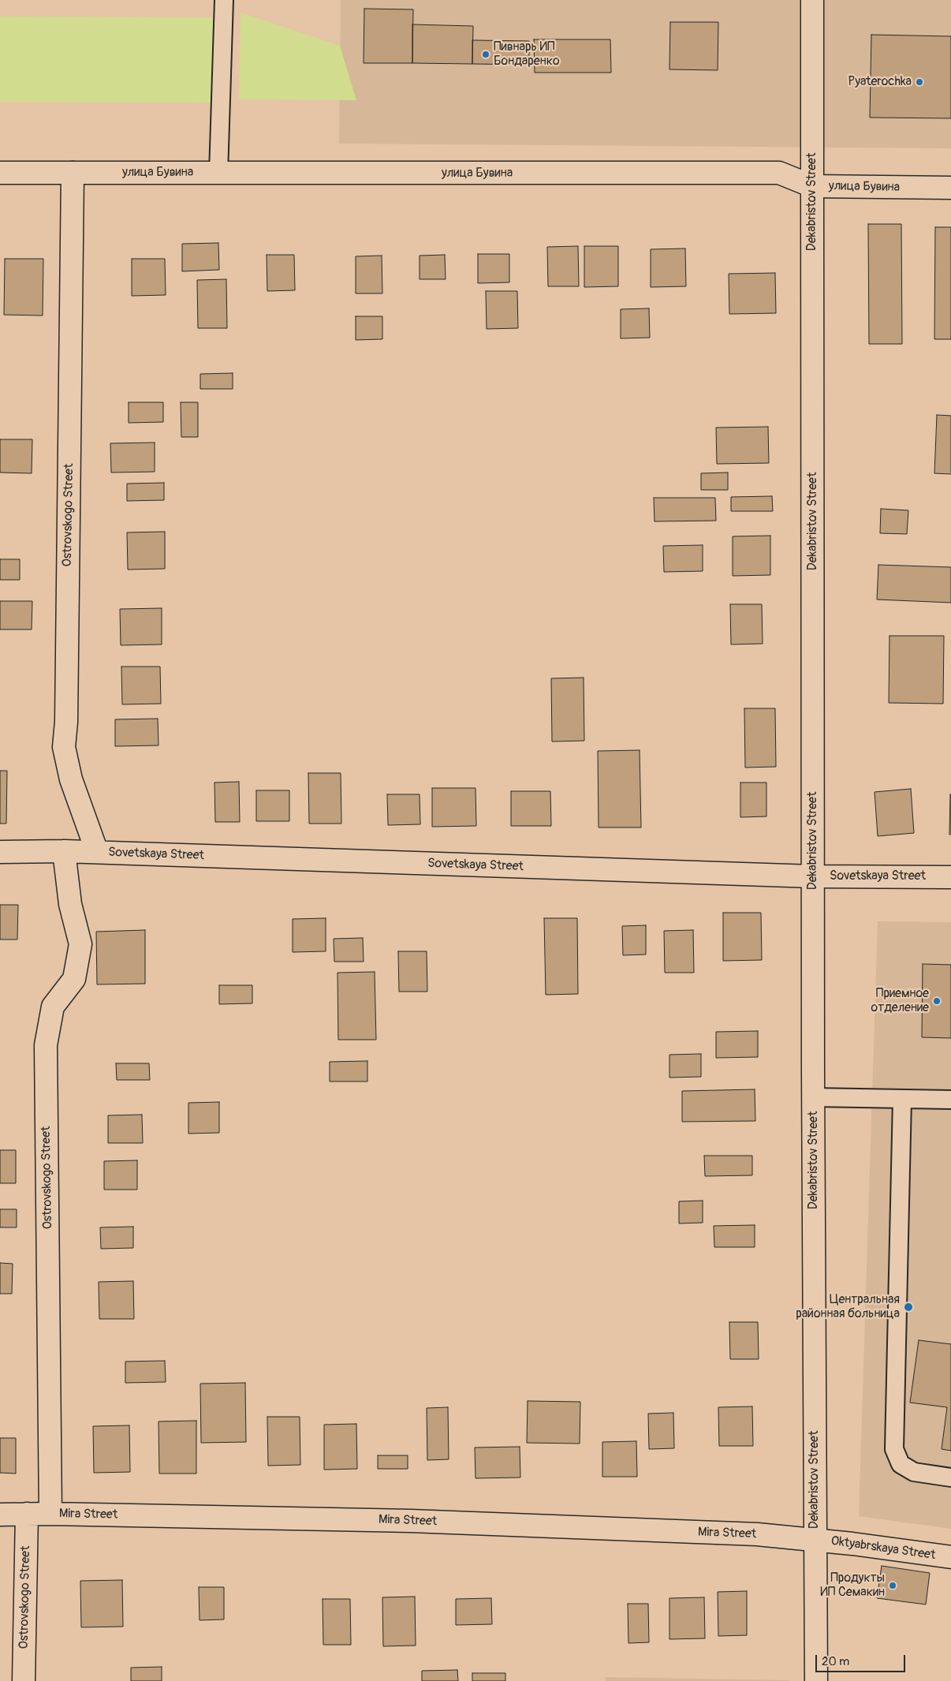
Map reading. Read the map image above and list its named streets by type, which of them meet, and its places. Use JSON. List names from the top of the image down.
{
  "streets": {
    "street": [
      "улица Бувина",
      "Dekabristov Street",
      "Ostrovskogo Street",
      "Sovetskaya Street",
      "Mira Street",
      "Oktyabrskaya Street"
    ]
  },
  "crossings": [
    ["улица Бувина", "Dekabristov Street"],
    ["улица Бувина", "Ostrovskogo Street"],
    ["Dekabristov Street", "Sovetskaya Street"],
    ["Dekabristov Street", "Mira Street"],
    ["Dekabristov Street", "Oktyabrskaya Street"],
    ["Ostrovskogo Street", "Sovetskaya Street"],
    ["Ostrovskogo Street", "Mira Street"],
    ["Mira Street", "Oktyabrskaya Street"]
  ],
  "places": [
    "Пивнарь ИП Бондаренко",
    "Pyaterochka",
    "Приемное отделение",
    "Центральная районная больница",
    "Продукты ИП Семакин"
  ],
  "scale_bar": "20 m"
}
